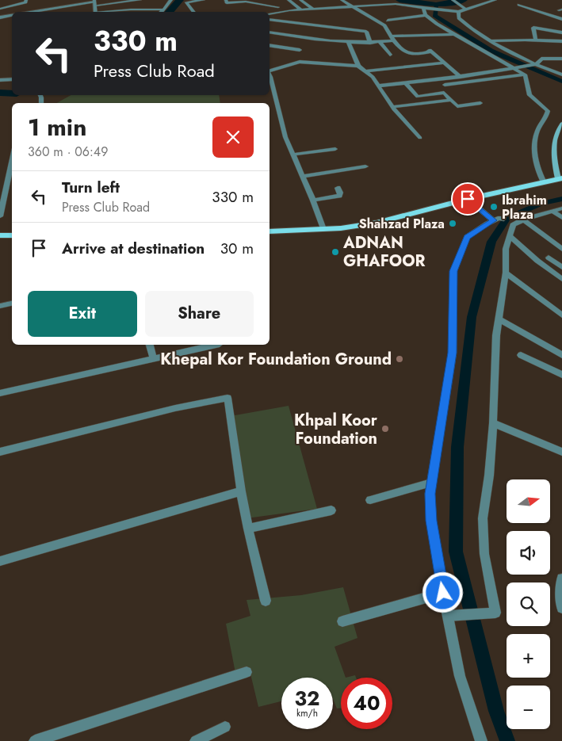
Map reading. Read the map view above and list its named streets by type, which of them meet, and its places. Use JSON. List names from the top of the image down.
{
  "places": [
    "Ibrahim Plaza",
    "Shahzad Plaza",
    "ADNAN GHAFOOR",
    "Khepal Kor Foundation Ground",
    "Khpal Koor Foundation"
  ],
  "north": "right",
  "page": {
    "turn": ["330 m", "Press Club Road"],
    "heading": ["1 min", "360 m · 06:49"],
    "list": [
      {
        "name": "Turn left",
        "note": "Press Club Road",
        "value": "330 m"
      },
      {
        "name": "Arrive at destination",
        "value": "30 m"
      }
    ],
    "buttons": ["Exit", "Share"],
    "map_buttons": ["+", "−"],
    "speed": "32 km/h",
    "limit": "40"
  }
}
